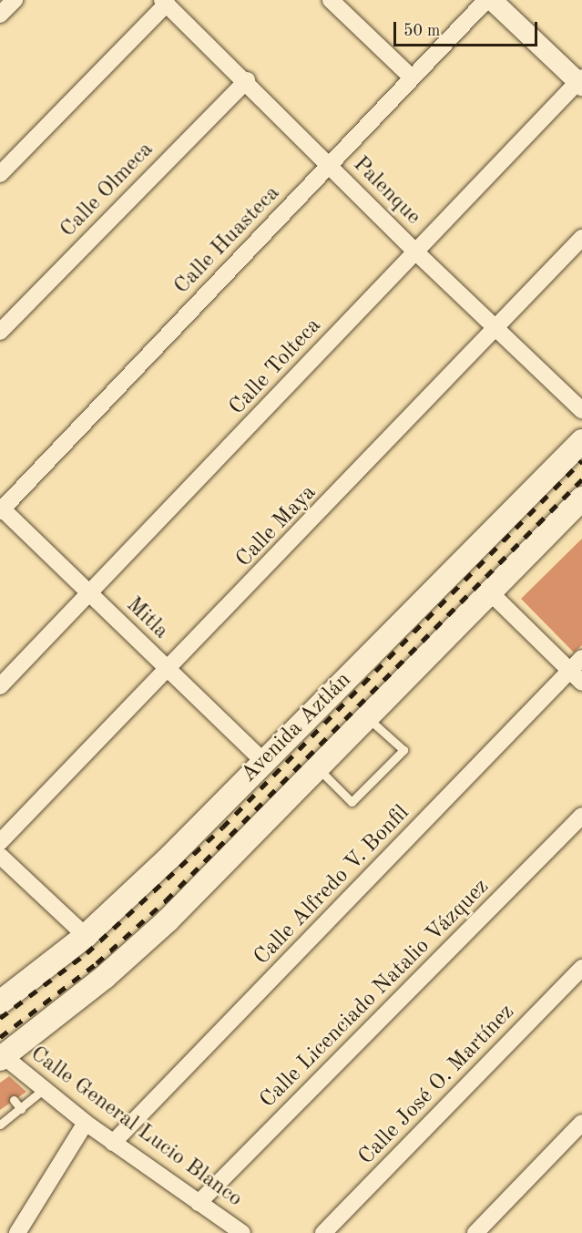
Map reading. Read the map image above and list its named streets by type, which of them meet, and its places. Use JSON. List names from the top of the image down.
{
  "streets": {
    "main road": ["Avenida Aztlán"],
    "street": [
      "Calle Olmeca",
      "Palenque",
      "Calle Huasteca",
      "Calle Tolteca",
      "Calle Maya",
      "Mitla",
      "Calle Alfredo V. Bonfil",
      "Calle Licenciado Natalio Vázquez",
      "Calle José O. Martínez",
      "Calle General Lucio Blanco"
    ]
  },
  "crossings": [
    ["Calle Olmeca", "Palenque"],
    ["Palenque", "Calle Huasteca"],
    ["Palenque", "Calle Tolteca"],
    ["Palenque", "Calle Maya"],
    ["Calle Huasteca", "Mitla"],
    ["Calle Tolteca", "Mitla"],
    ["Calle Maya", "Mitla"],
    ["Mitla", "Avenida Aztlán"],
    ["Avenida Aztlán", "Calle General Lucio Blanco"],
    ["Calle Alfredo V. Bonfil", "Calle General Lucio Blanco"],
    ["Calle Licenciado Natalio Vázquez", "Calle General Lucio Blanco"]
  ],
  "scale_bar": "50 m"
}
